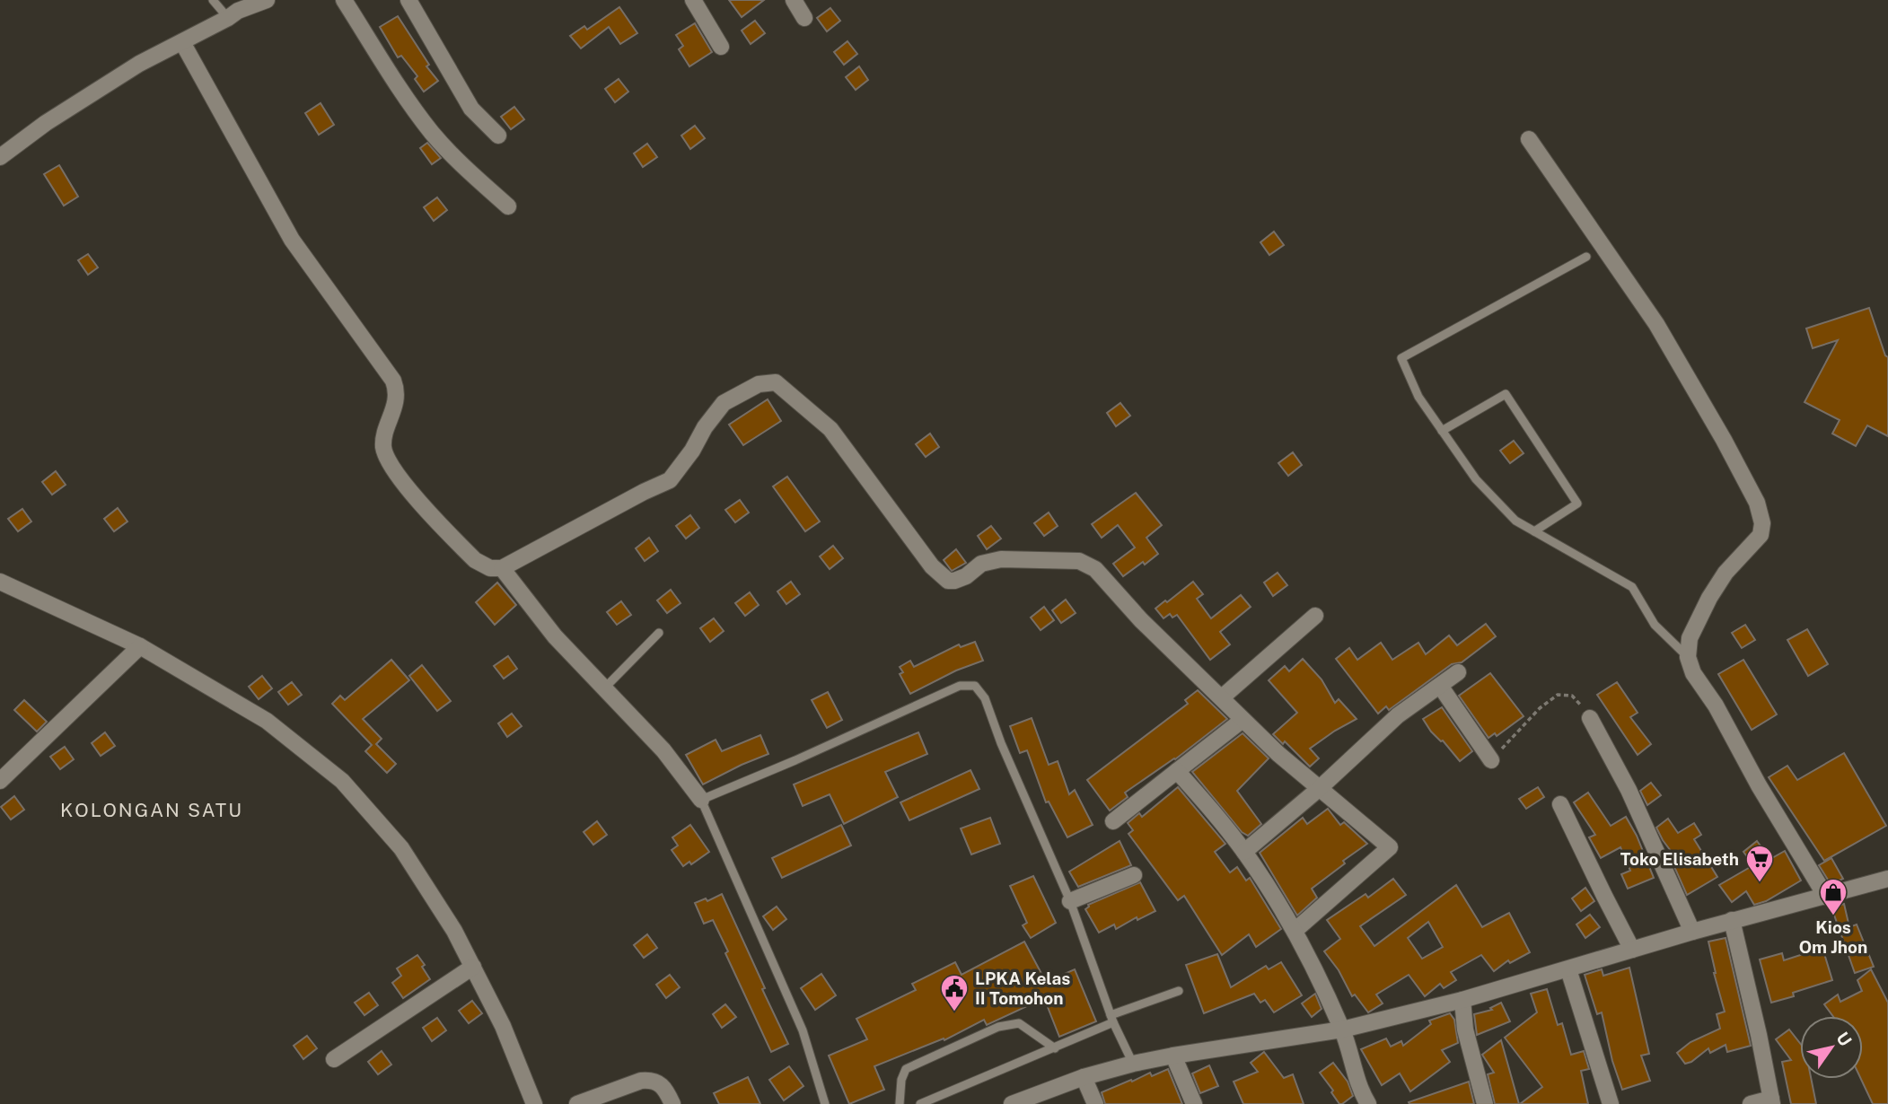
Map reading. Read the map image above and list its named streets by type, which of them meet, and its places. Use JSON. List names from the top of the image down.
{
  "districts": ["KOLONGAN SATU"],
  "places": {
    "supermarket": ["Toko Elisabeth"],
    "shop": ["Kios Om Jhon"],
    "public building": ["LPKA Kelas II Tomohon"]
  },
  "north": "top right"
}
